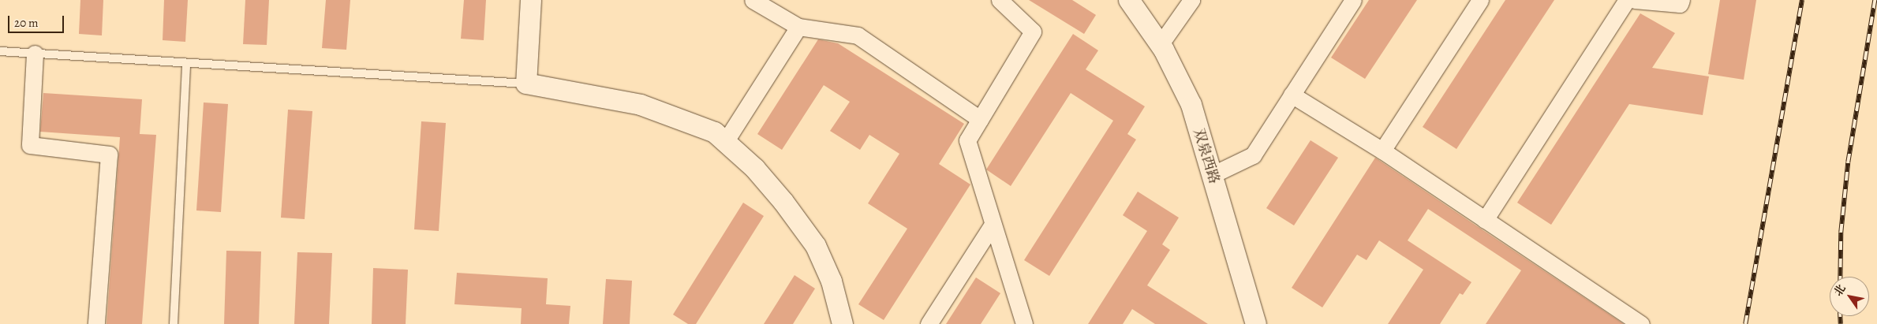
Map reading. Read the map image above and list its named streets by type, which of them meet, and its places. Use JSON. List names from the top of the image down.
{
  "streets": {
    "street": ["双泉西路"]
  },
  "scale_bar": "20 m",
  "north": "top left"
}
